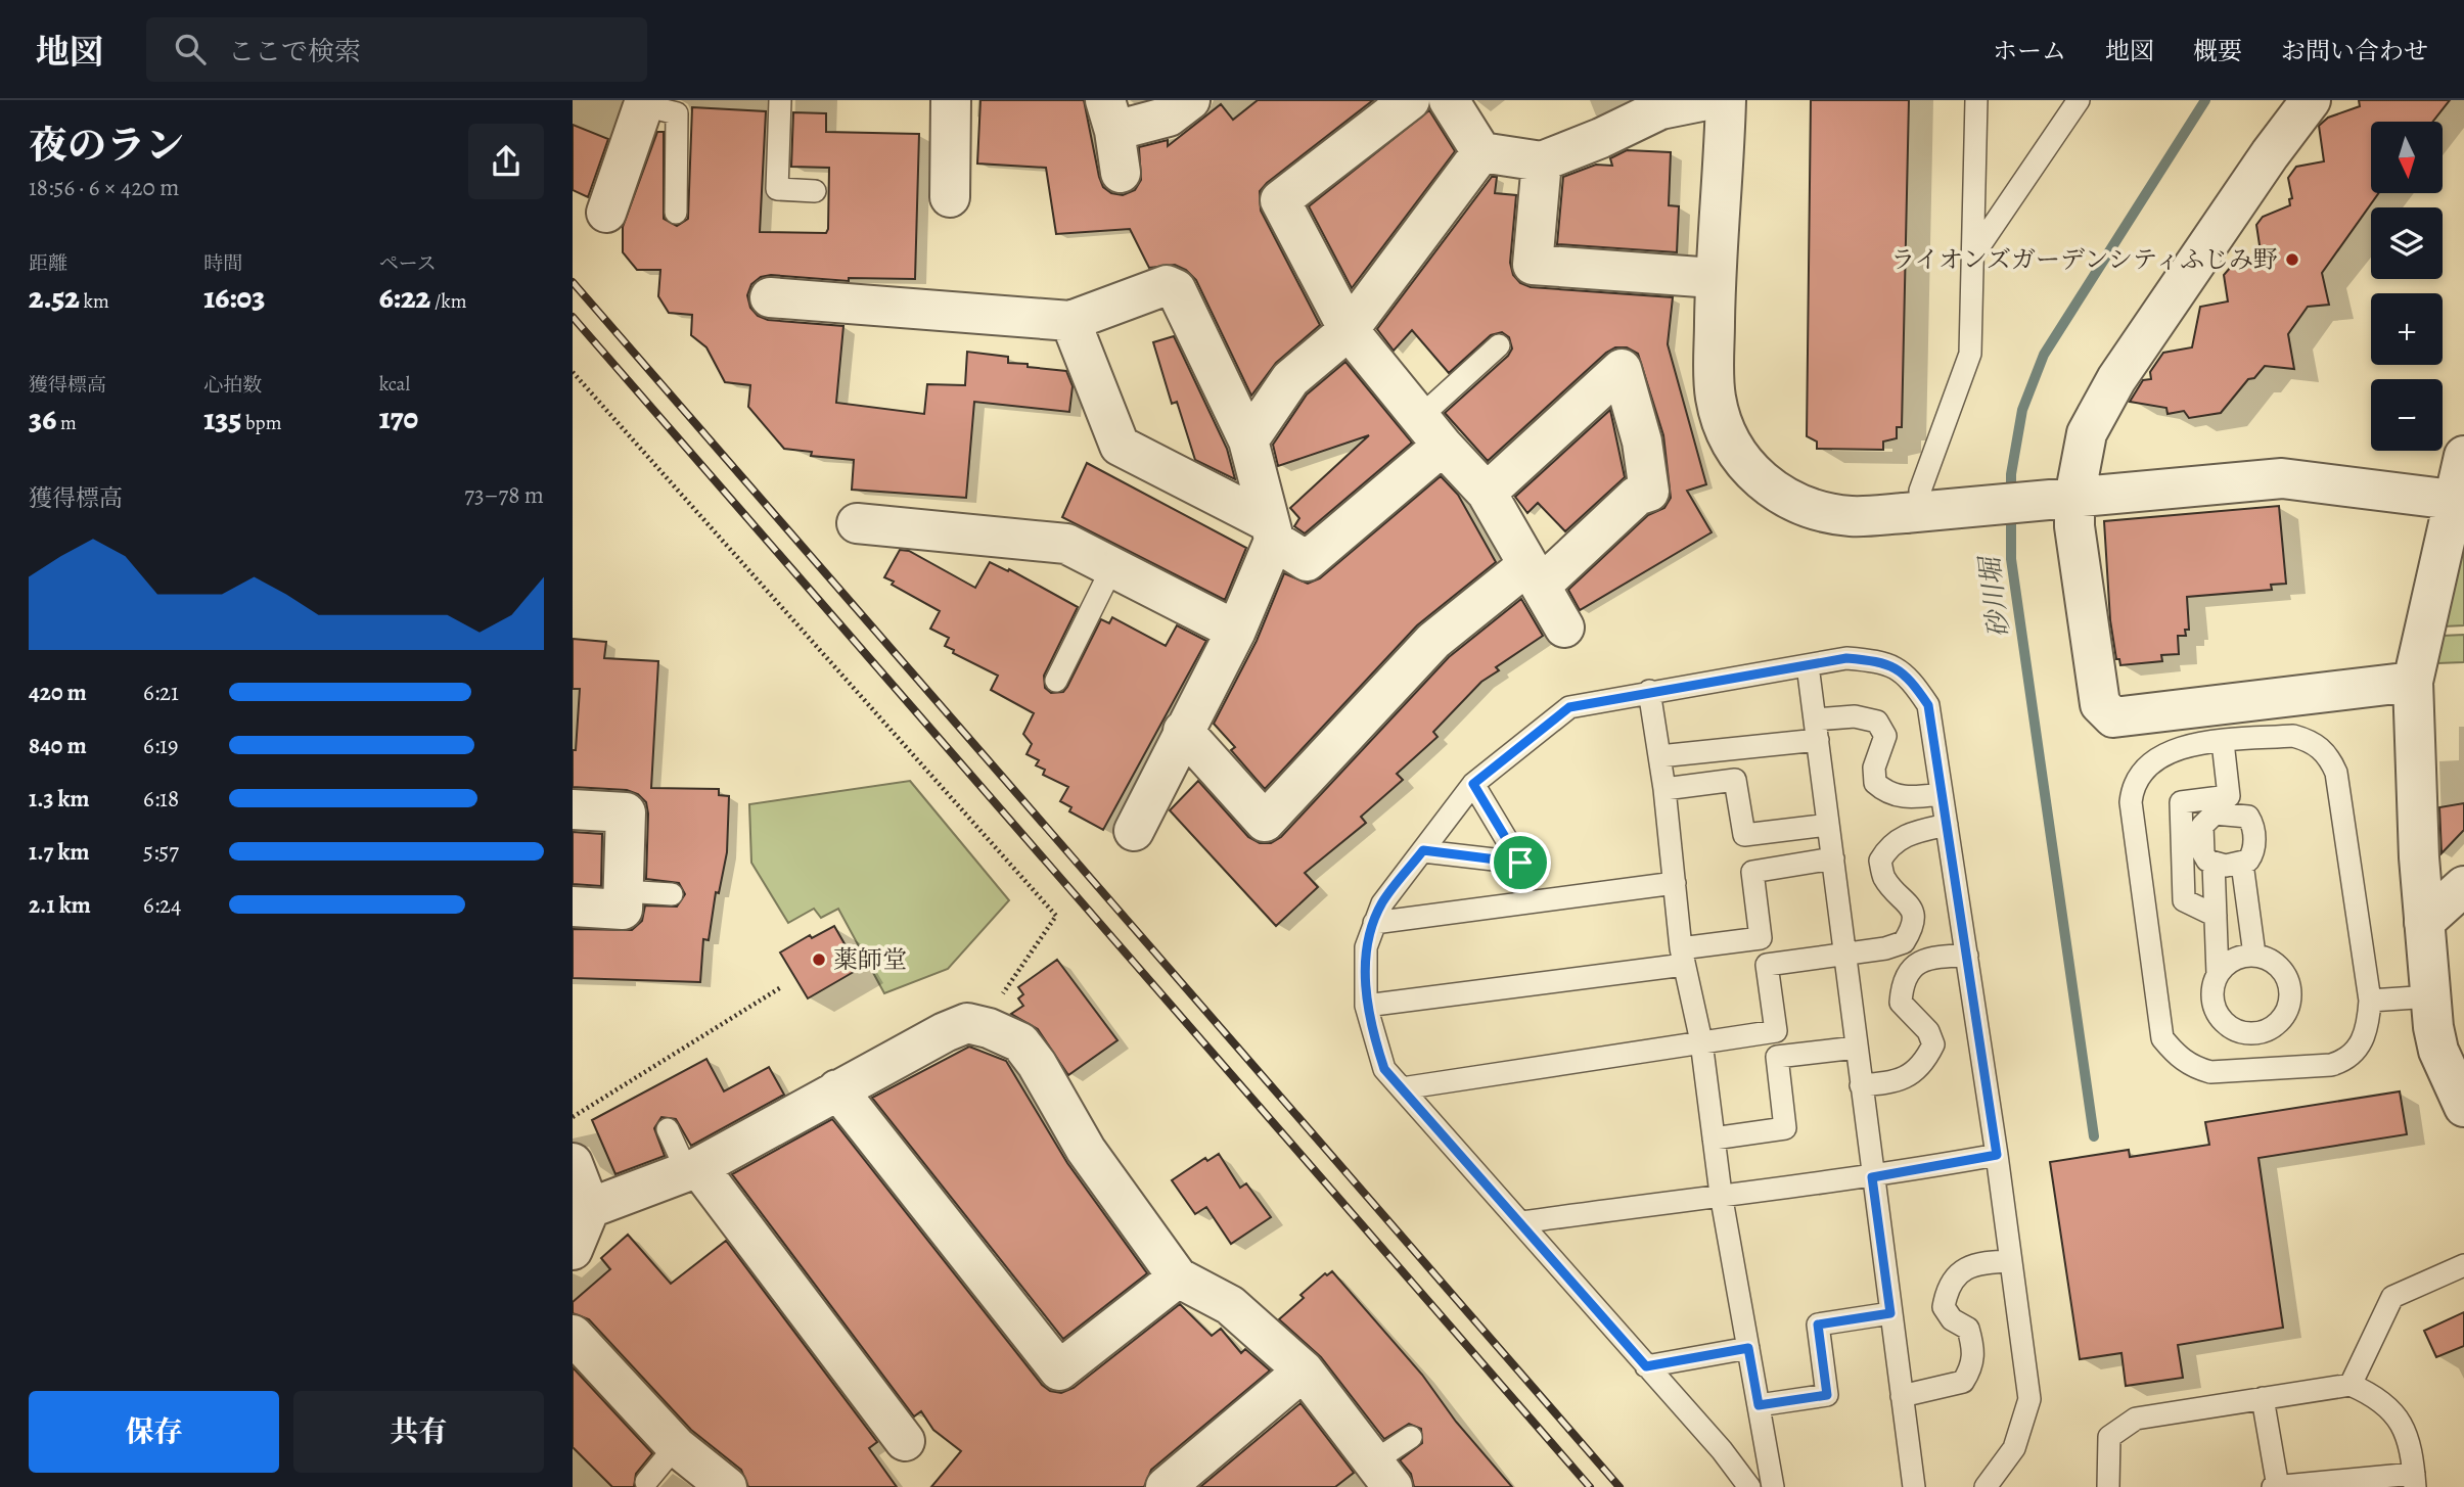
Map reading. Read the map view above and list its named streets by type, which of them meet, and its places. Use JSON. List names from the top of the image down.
{
  "water": ["砂川堀"],
  "places": ["ライオンズガーデンシティふじみ野", "薬師堂"],
  "north": "bottom",
  "page": {
    "header": "地図",
    "search": "ここで検索",
    "nav": [
      "ホーム",
      "地図",
      "概要",
      "お問い合わせ"
    ],
    "heading": ["夜のラン", "18:56 · 6 × 420 m"],
    "map_buttons": ["+", "−"],
    "stats": [
      ["距離", "2.52 km"],
      ["時間", "16:03"],
      ["ペース", "6:22 /km"],
      ["獲得標高", "36 m"],
      ["心拍数", "135 bpm"],
      ["kcal", "170"]
    ],
    "chart": ["獲得標高", "73–78 m"],
    "list": [
      {
        "name": "420 m",
        "note": "6:21"
      },
      {
        "name": "840 m",
        "note": "6:19"
      },
      {
        "name": "1.3 km",
        "note": "6:18"
      },
      {
        "name": "1.7 km",
        "note": "5:57"
      },
      {
        "name": "2.1 km",
        "note": "6:24"
      }
    ],
    "buttons": ["保存", "共有"]
  }
}
